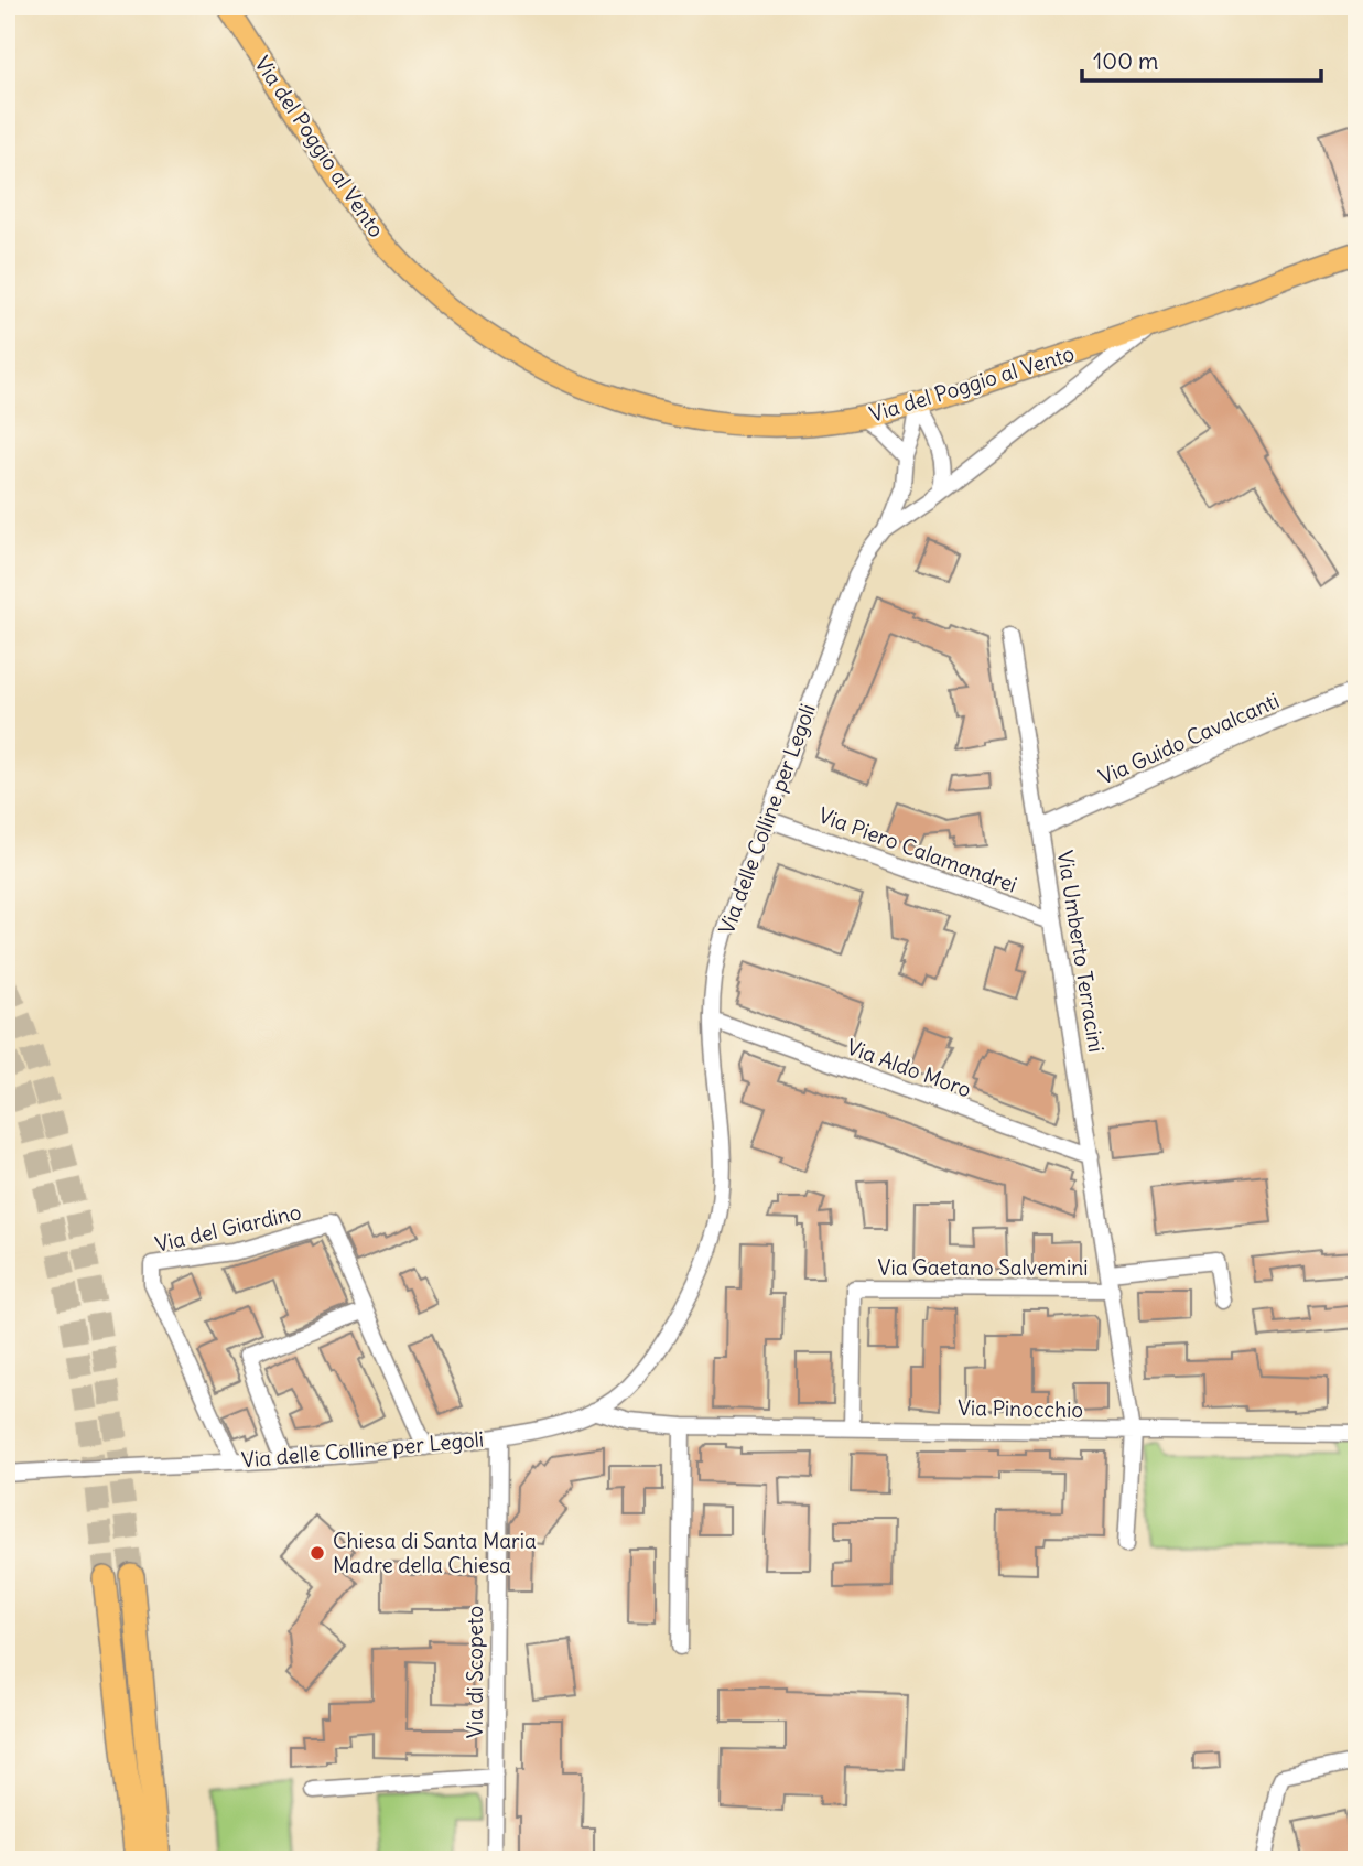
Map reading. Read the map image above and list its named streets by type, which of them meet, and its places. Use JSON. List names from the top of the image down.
{
  "streets": {
    "main road": ["Via del Poggio al Vento"],
    "street": [
      "Via Guido Cavalcanti",
      "Via delle Colline per Legoli",
      "Via Piero Calamandrei",
      "Via Umberto Terracini",
      "Via Aldo Moro",
      "Via del Giardino",
      "Via Gaetano Salvemini",
      "Via Pinocchio",
      "Via di Scopeto"
    ]
  },
  "crossings": [
    ["Via Guido Cavalcanti", "Via Umberto Terracini"],
    ["Via delle Colline per Legoli", "Via Piero Calamandrei"],
    ["Via delle Colline per Legoli", "Via Aldo Moro"],
    ["Via delle Colline per Legoli", "Via del Giardino"],
    ["Via delle Colline per Legoli", "Via Pinocchio"],
    ["Via delle Colline per Legoli", "Via di Scopeto"],
    ["Via Piero Calamandrei", "Via Umberto Terracini"],
    ["Via Umberto Terracini", "Via Aldo Moro"],
    ["Via Umberto Terracini", "Via Gaetano Salvemini"],
    ["Via Umberto Terracini", "Via Pinocchio"],
    ["Via Gaetano Salvemini", "Via Pinocchio"]
  ],
  "places": ["Chiesa di Santa Maria Madre della Chiesa"],
  "scale_bar": "100 m"
}
